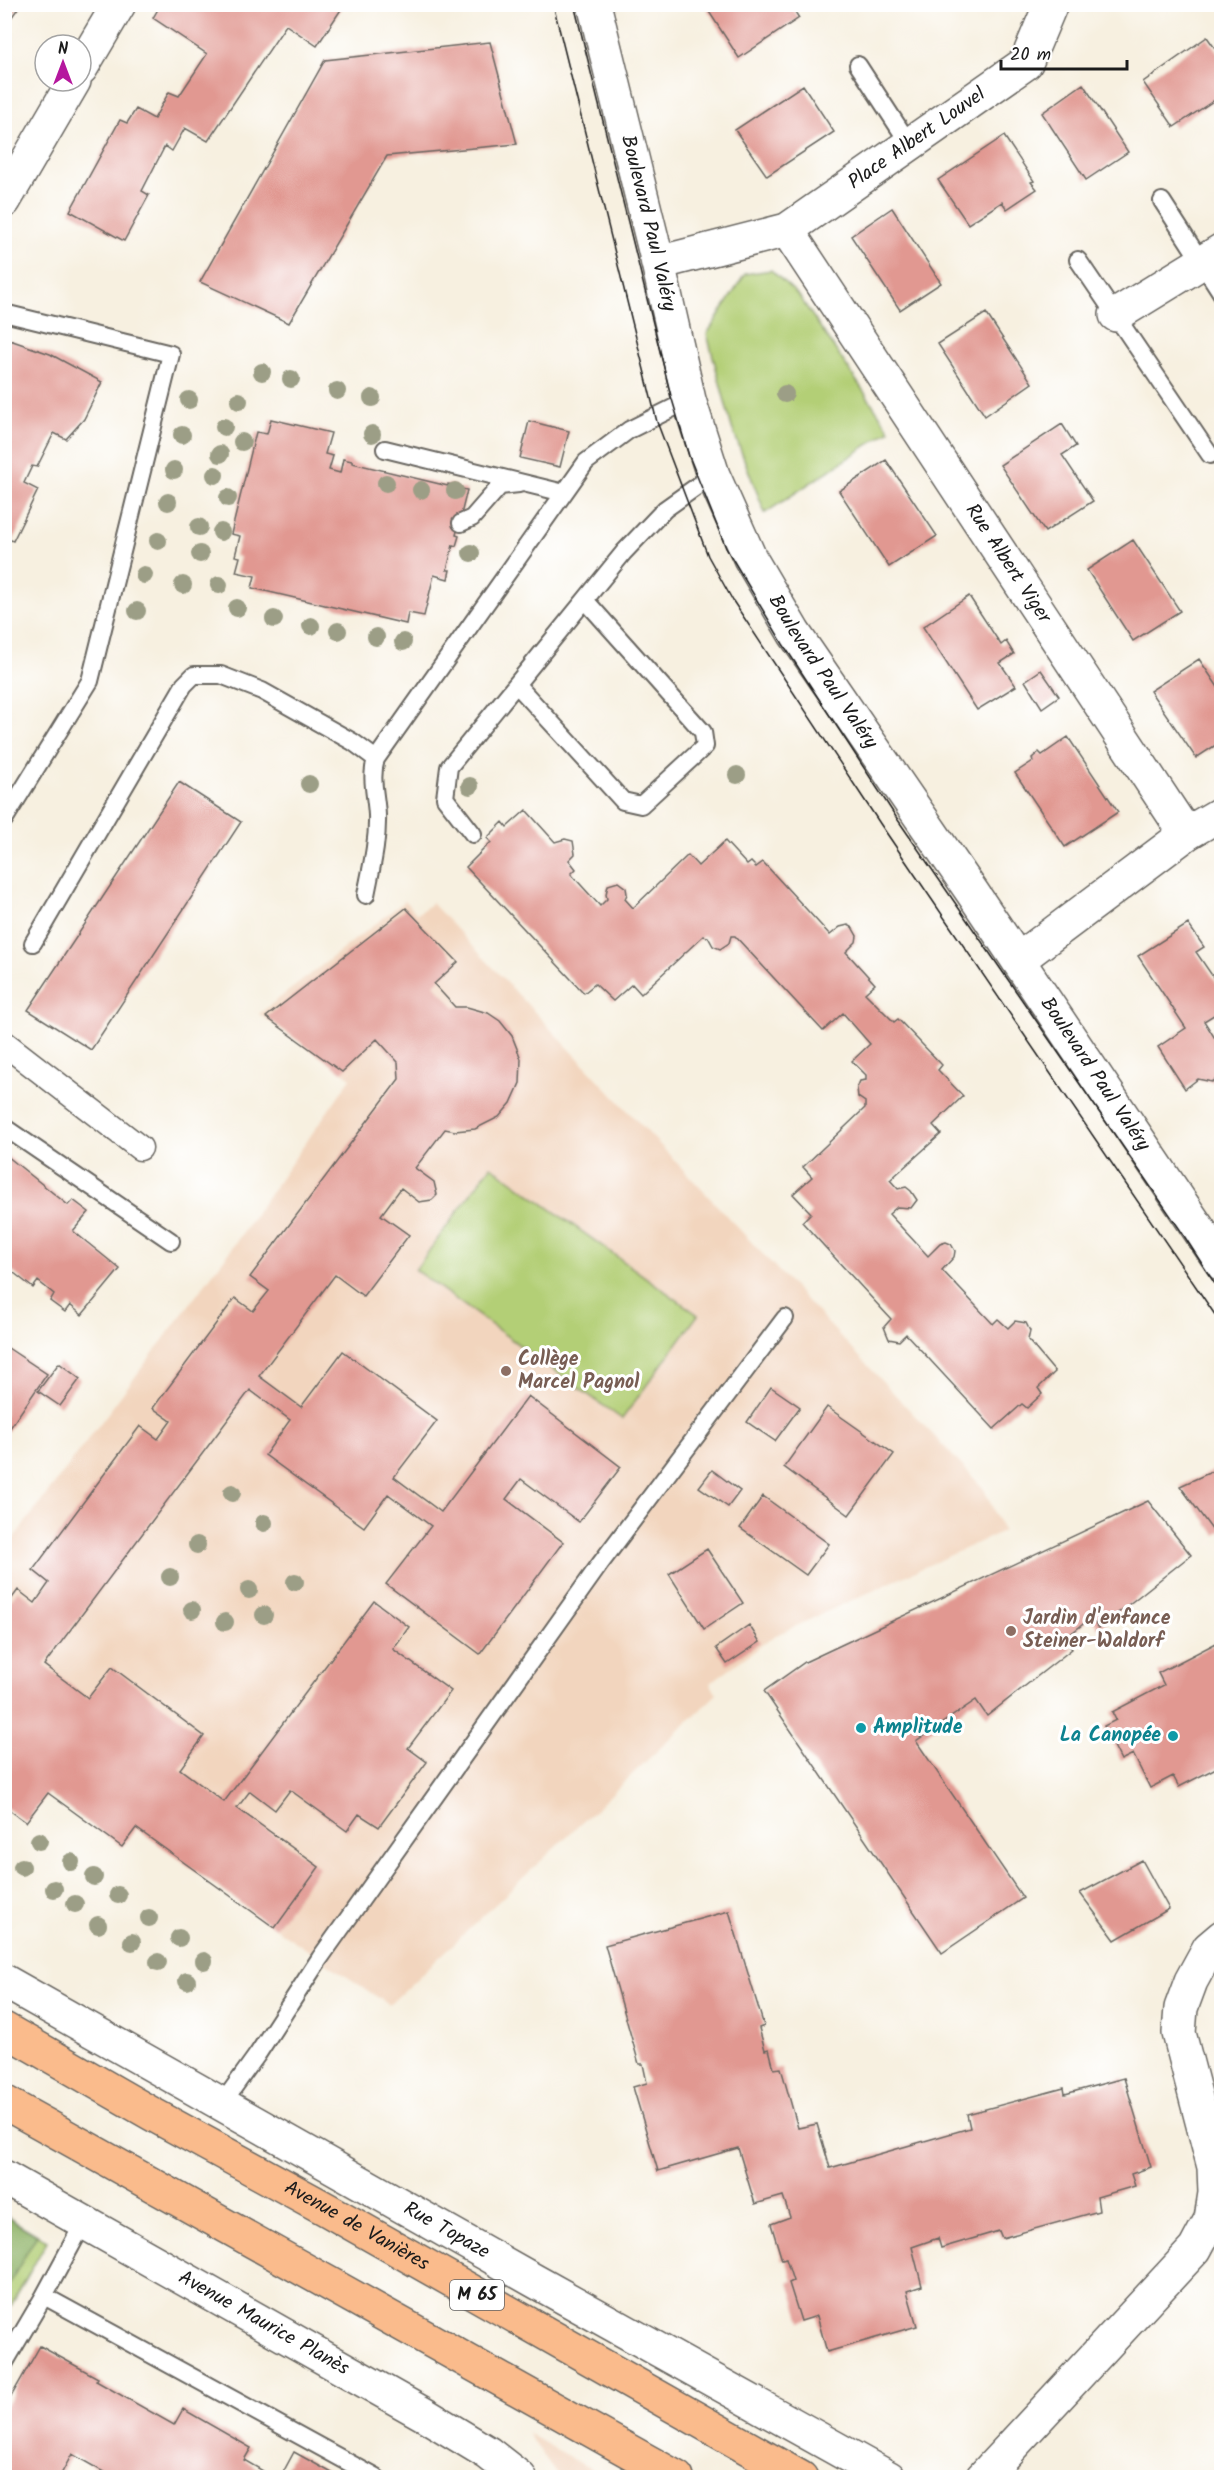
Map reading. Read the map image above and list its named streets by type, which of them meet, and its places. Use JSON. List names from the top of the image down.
{
  "streets": {
    "main road": ["Avenue de Vanières", "M 65"],
    "street": [
      "Place Albert Louvel",
      "Boulevard Paul Valéry",
      "Rue Albert Viger",
      "Rue Topaze",
      "Avenue Maurice Planès"
    ]
  },
  "crossings": [
    ["Place Albert Louvel", "Rue Albert Viger"]
  ],
  "places": [
    "Collège Marcel Pagnol",
    "Jardin d'enfance Steiner-Waldorf",
    "Amplitude",
    "La Canopée"
  ],
  "scale_bar": "20 m",
  "north": "top"
}
